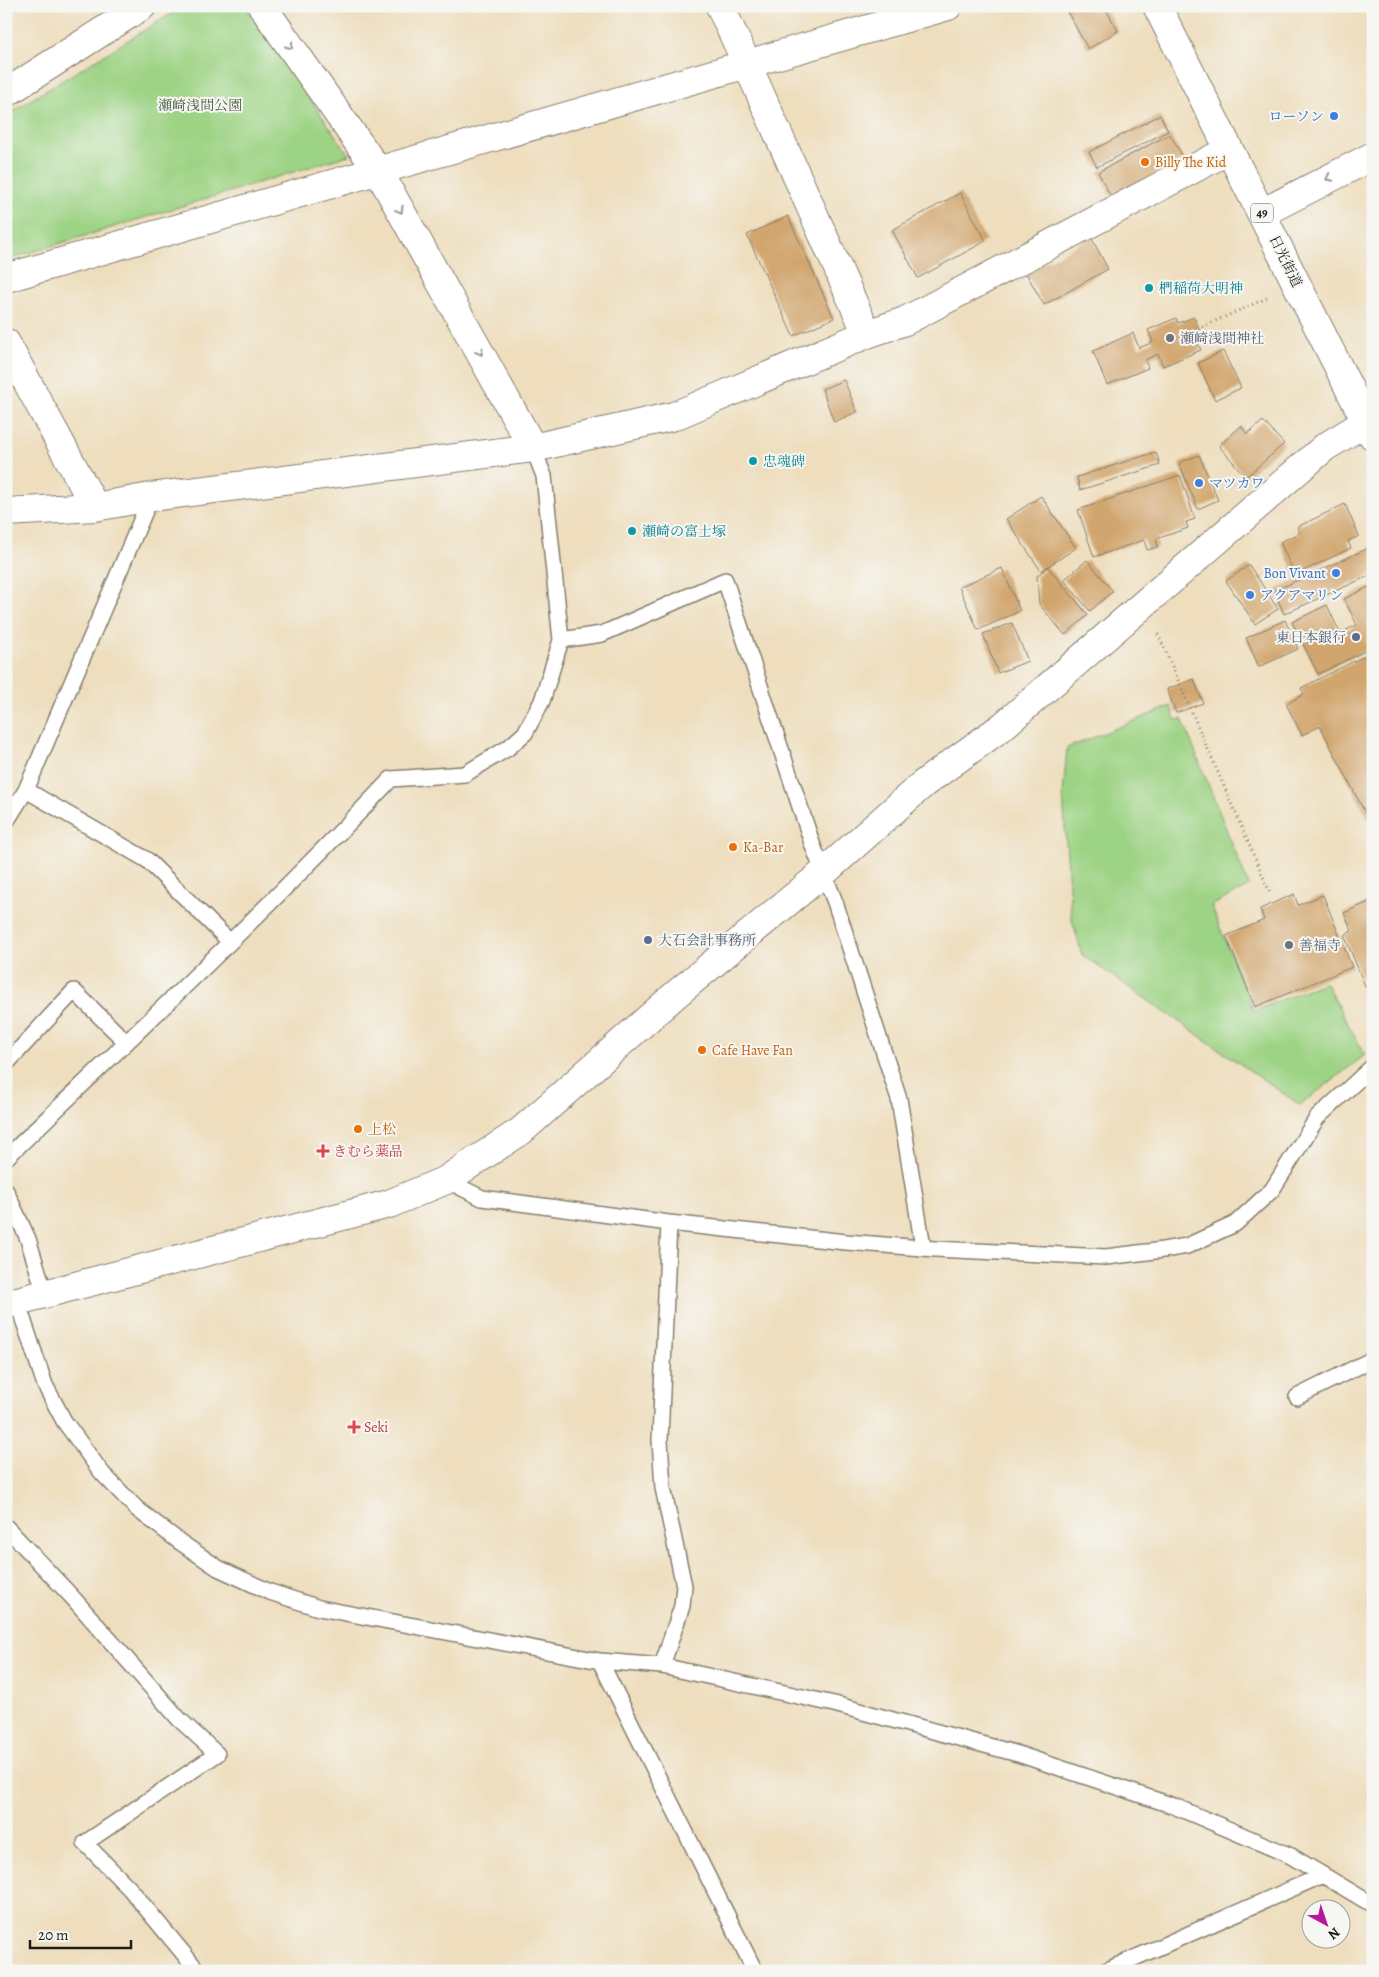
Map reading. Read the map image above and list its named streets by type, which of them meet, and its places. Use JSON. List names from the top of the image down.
{
  "streets": {
    "street": ["49", "日光街道"]
  },
  "parks": ["瀬崎浅間公園"],
  "places": {
    "other": [
      "ローソン",
      "Billy The Kid",
      "椚稲荷大明神",
      "瀬崎浅間神社",
      "忠魂碑",
      "マツカワ",
      "瀬崎の富士塚",
      "Bon Vivant",
      "アクアマリン",
      "東日本銀行",
      "Ka-Bar",
      "大石会計事務所",
      "善福寺",
      "Cafe Have Fan",
      "上松"
    ],
    "health": ["きむら薬品", "Seki"]
  },
  "scale_bar": "20 m",
  "north": "bottom right"
}
